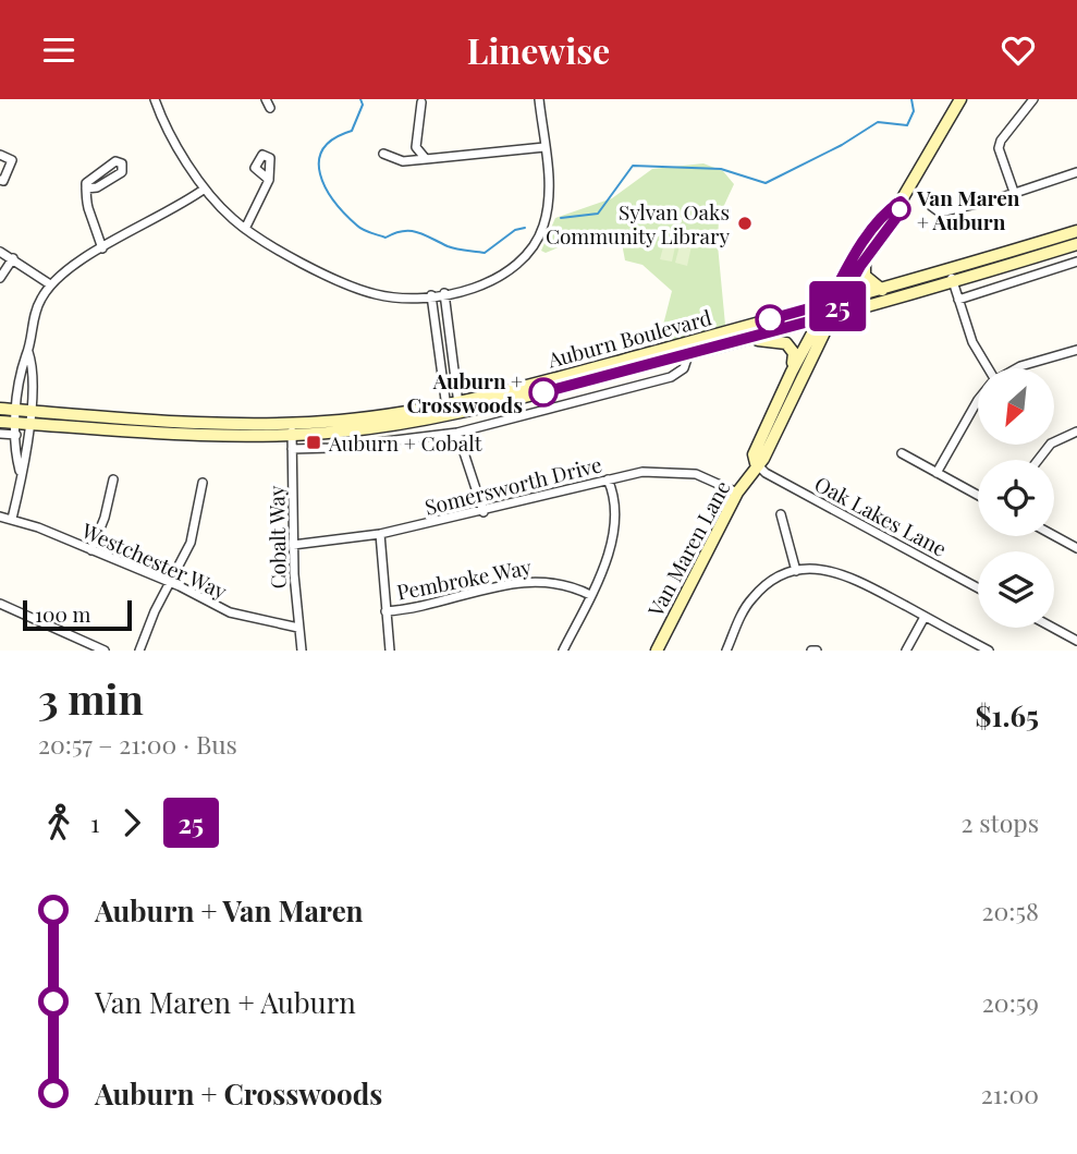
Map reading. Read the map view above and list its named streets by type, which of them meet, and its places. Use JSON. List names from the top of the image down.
{
  "streets": {
    "main road": ["Auburn Boulevard", "Van Maren Lane"],
    "street": [
      "Somersworth Drive",
      "Oak Lakes Lane",
      "Cobalt Way",
      "Westchester Way",
      "Pembroke Way"
    ]
  },
  "crossings": [
    ["Auburn Boulevard", "Cobalt Way"],
    ["Auburn Boulevard", "Van Maren Lane"],
    ["Somersworth Drive", "Cobalt Way"],
    ["Somersworth Drive", "Van Maren Lane"],
    ["Oak Lakes Lane", "Van Maren Lane"],
    ["Cobalt Way", "Westchester Way"]
  ],
  "places": {
    "other": ["Van Maren + Auburn", "Sylvan Oaks Community Library", "Auburn + Crosswoods"],
    "transit": ["Auburn + Cobalt"]
  },
  "lines": ["bus line 25"],
  "scale_bar": "100 m",
  "north": "bottom left",
  "page": {
    "header": "Linewise",
    "on_map": "25",
    "scale": "100 m",
    "heading": ["3 min", "20:57 – 21:00 · Bus", "$1.65"],
    "legs": ["1", "25", "2 stops"],
    "list": [
      {
        "name": "Auburn + Van Maren",
        "value": "20:58"
      },
      {
        "name": "Van Maren + Auburn",
        "value": "20:59"
      },
      {
        "name": "Auburn + Crosswoods",
        "value": "21:00"
      }
    ]
  }
}
